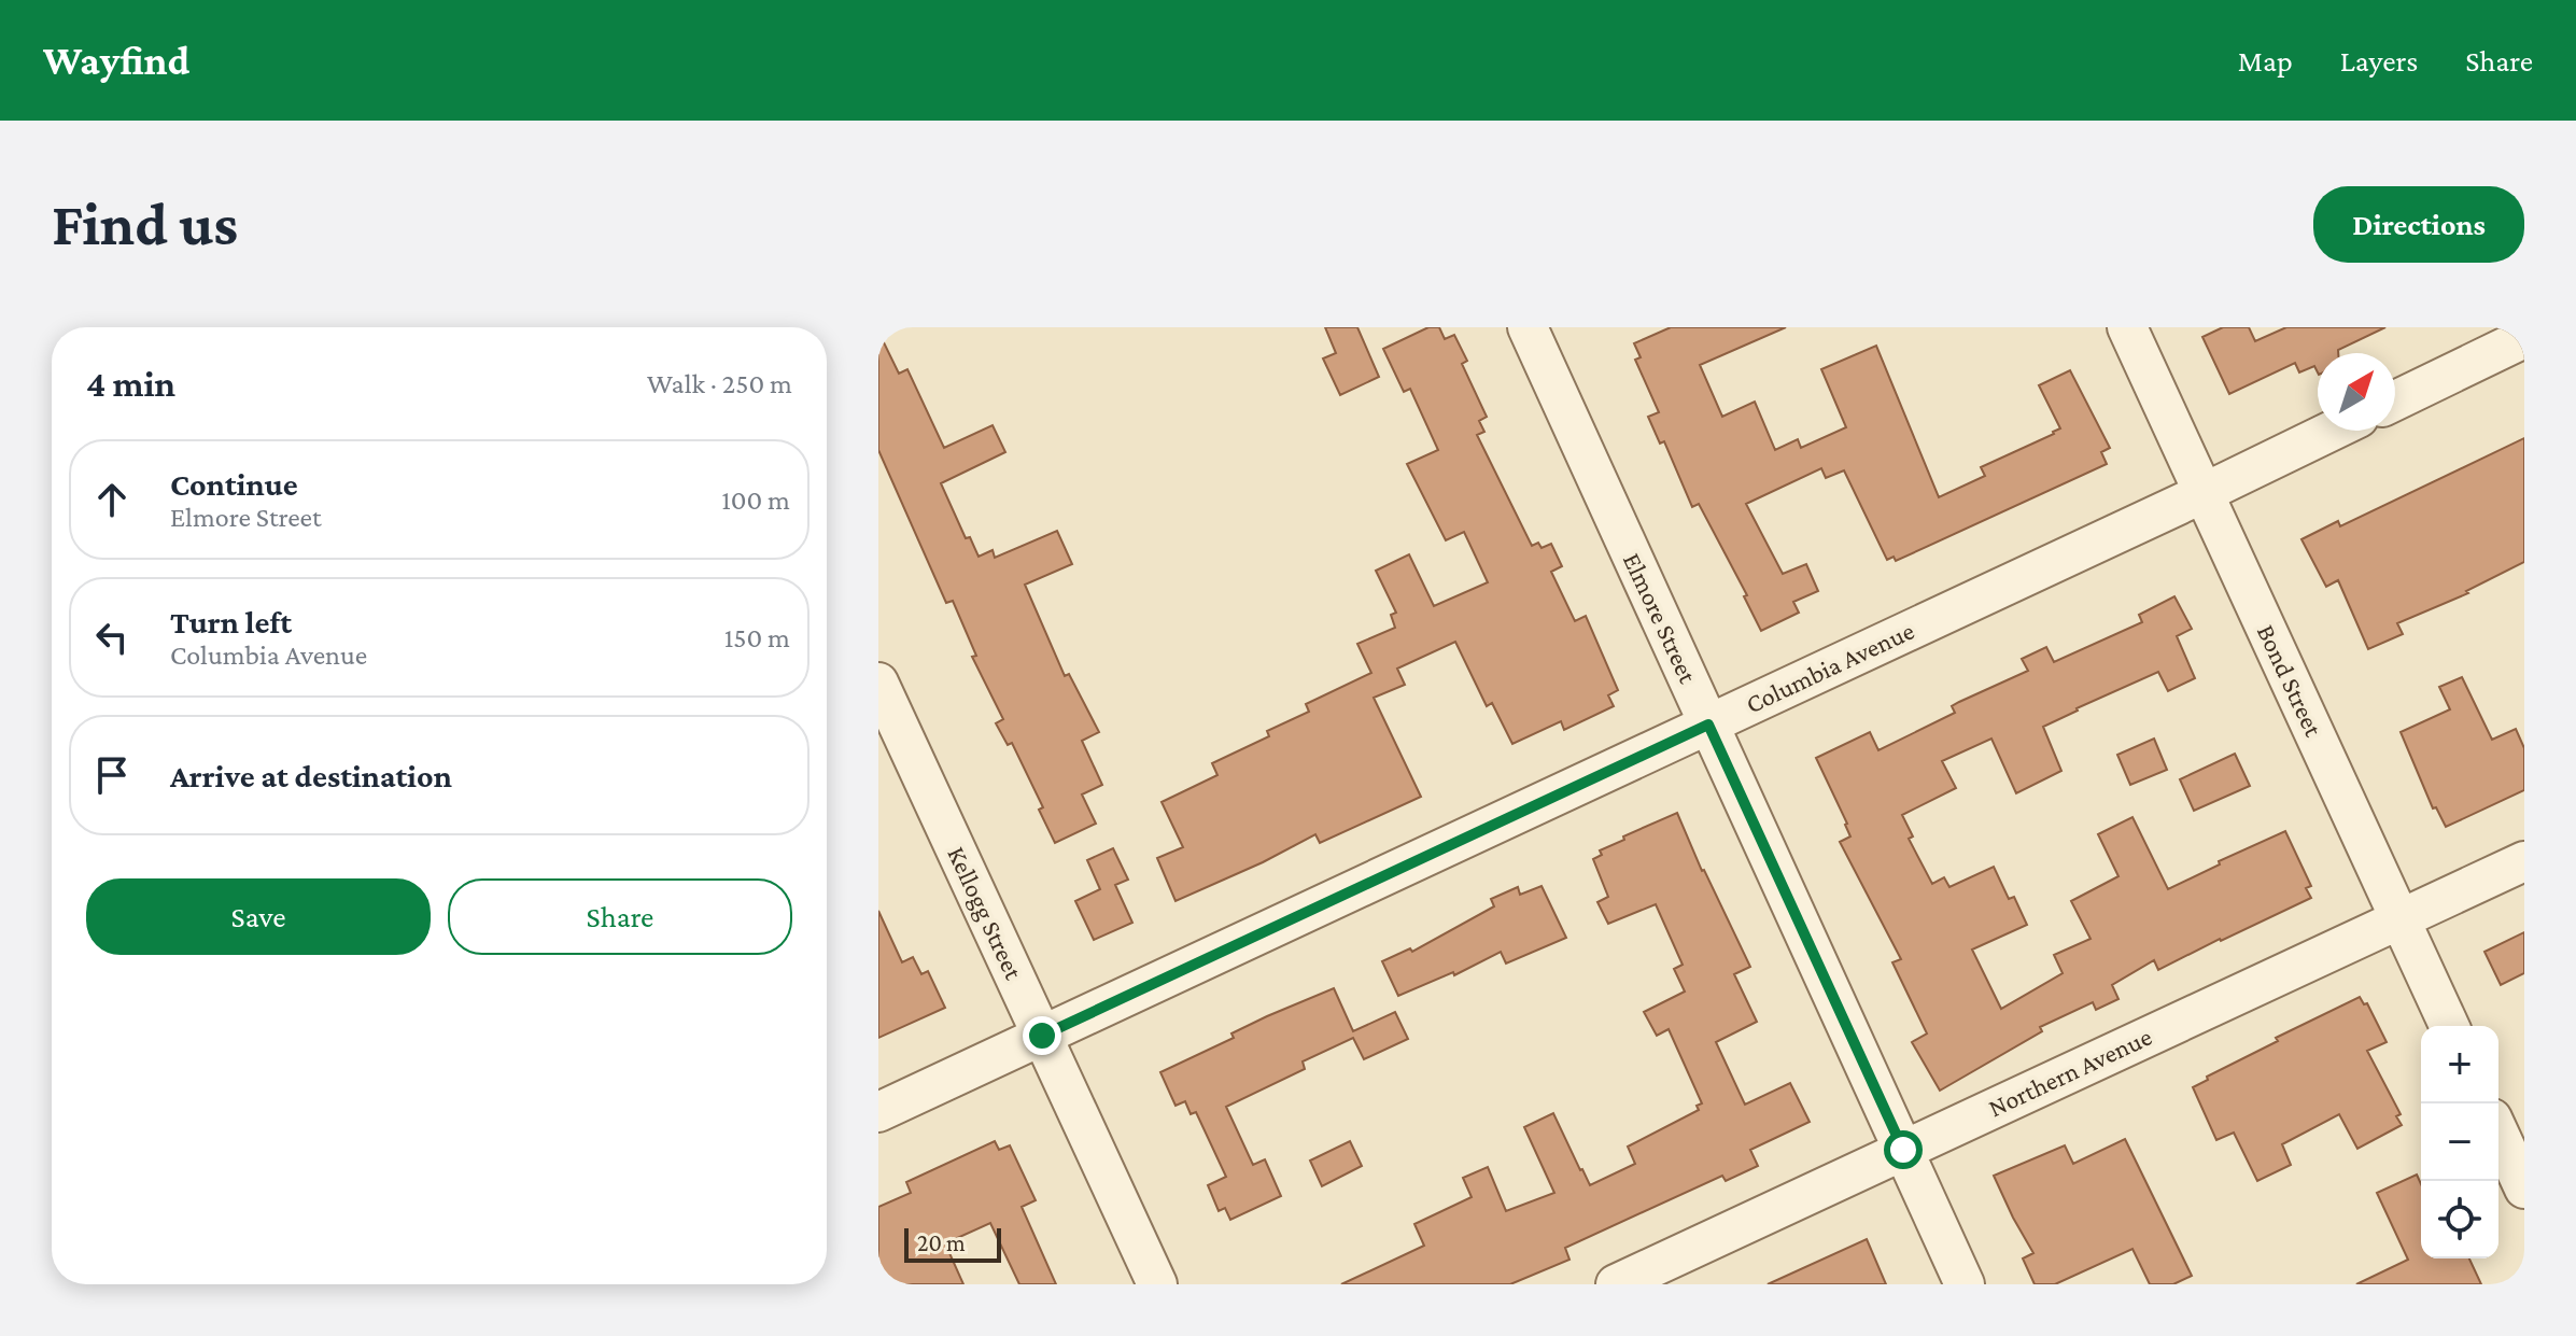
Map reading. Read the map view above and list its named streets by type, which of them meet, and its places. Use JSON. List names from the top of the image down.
{
  "streets": {
    "street": [
      "Elmore Street",
      "Columbia Avenue",
      "Bond Street",
      "Kellogg Street",
      "Northern Avenue"
    ]
  },
  "crossings": [
    ["Elmore Street", "Columbia Avenue"],
    ["Elmore Street", "Northern Avenue"],
    ["Columbia Avenue", "Bond Street"],
    ["Columbia Avenue", "Kellogg Street"],
    ["Bond Street", "Northern Avenue"]
  ],
  "scale_bar": "20 m",
  "north": "top right",
  "page": {
    "header": "Wayfind",
    "nav": ["Map", "Layers", "Share"],
    "buttons": [
      "Directions",
      ["Save", "Share"]
    ],
    "title": "Find us",
    "heading": ["4 min", "Walk · 250 m"],
    "list": [
      ["Continue", "Elmore Street", "100 m"],
      ["Turn left", "Columbia Avenue", "150 m"],
      "Arrive at destination"
    ],
    "map_buttons": ["+", "−"],
    "scale": "20 m"
  }
}
